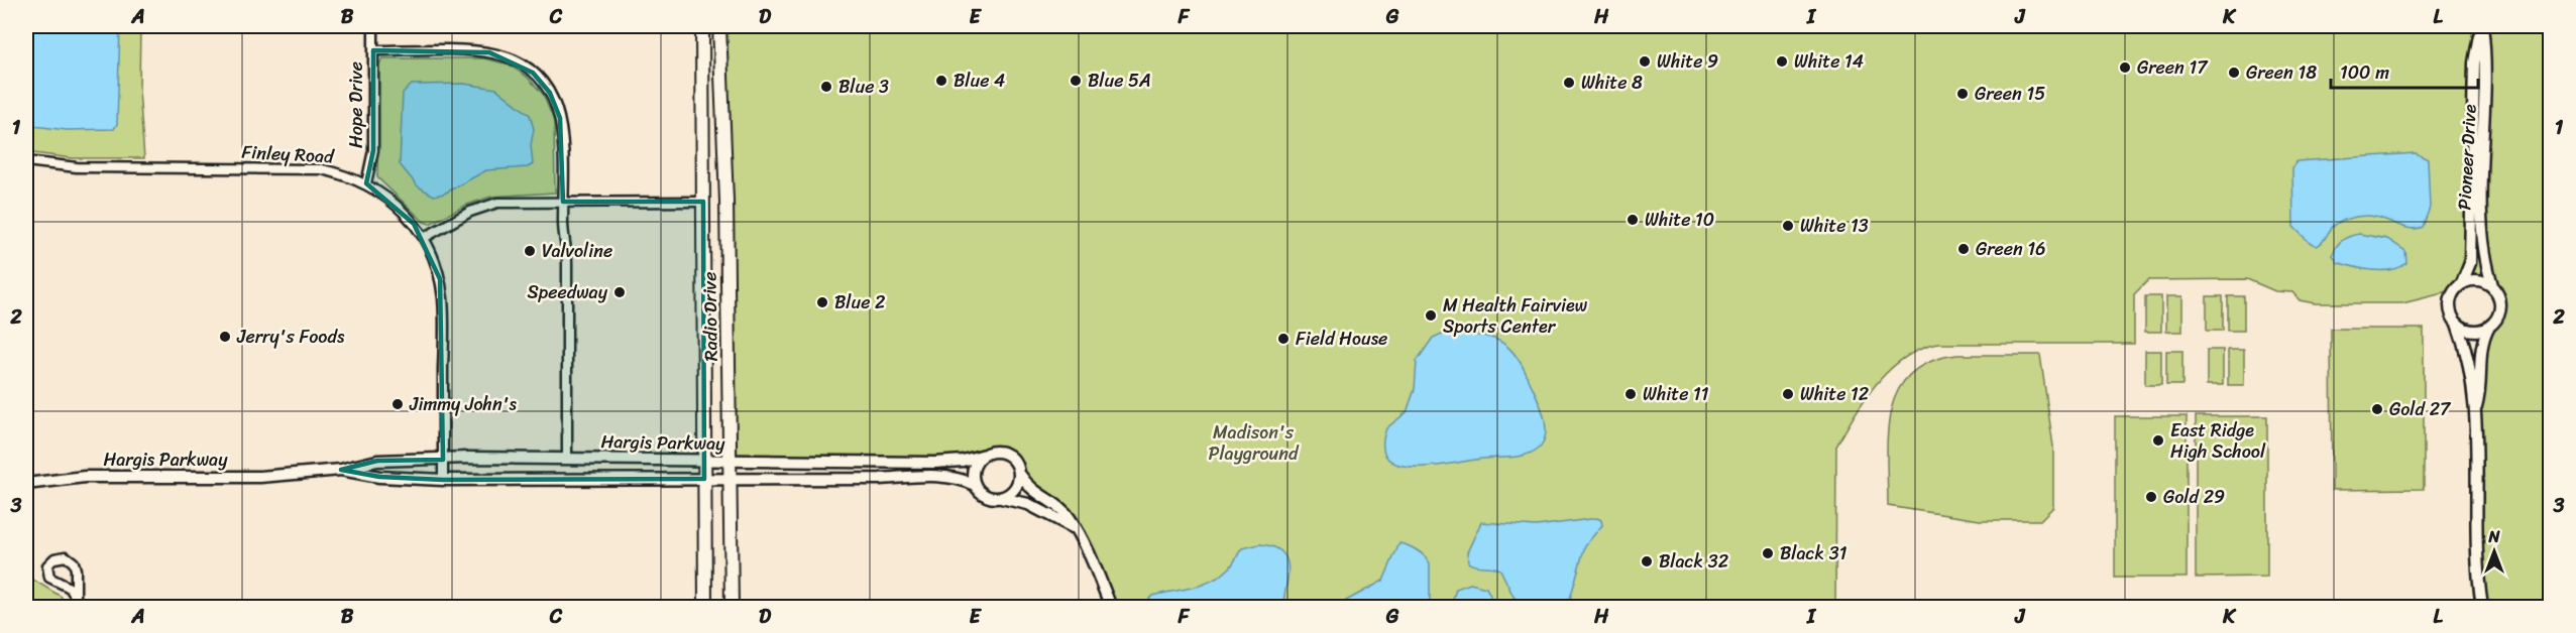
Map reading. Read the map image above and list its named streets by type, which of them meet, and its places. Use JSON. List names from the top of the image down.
{
  "streets": {
    "main road": ["Radio Drive"],
    "street": [
      "Hope Drive",
      "Finley Road",
      "Pioneer Drive",
      "Hargis Parkway"
    ]
  },
  "crossings": [
    ["Hope Drive", "Finley Road"],
    ["Finley Road", "Hargis Parkway"],
    ["Radio Drive", "Hargis Parkway"]
  ],
  "parks": ["Madison's Playground"],
  "places": [
    "White 9",
    "White 14",
    "Green 17",
    "Green 18",
    "Blue 4",
    "Blue 5A",
    "White 8",
    "Blue 3",
    "Green 15",
    "White 10",
    "White 13",
    "Green 16",
    "Valvoline",
    "Speedway",
    "Blue 2",
    "M Health Fairview Sports Center",
    "Jerry's Foods",
    "Field House",
    "White 11",
    "White 12",
    "Jimmy John's",
    "Gold 27",
    "East Ridge High School",
    "Gold 29",
    "Black 31",
    "Black 32"
  ],
  "scale_bar": "100 m",
  "north": "top",
  "grid": {
    "columns": [
      "A",
      "B",
      "C",
      "D",
      "E",
      "F",
      "G",
      "H",
      "I",
      "J",
      "K",
      "L"
    ],
    "rows": ["1", "2", "3"]
  }
}
